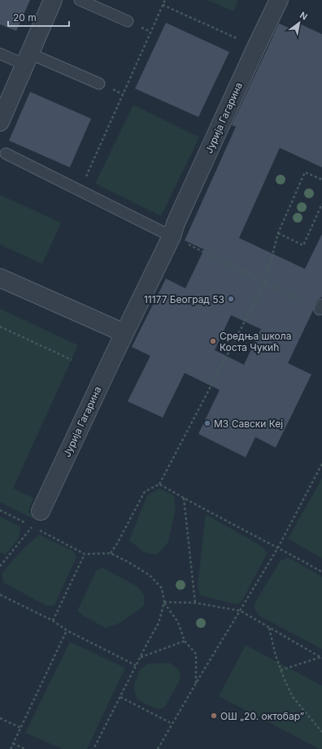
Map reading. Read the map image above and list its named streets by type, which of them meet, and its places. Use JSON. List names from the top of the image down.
{
  "streets": {
    "street": ["Јурија Гагарина"]
  },
  "places": [
    "11177 Београд 53",
    "Средња школа Коста Чукић",
    "МЗ Савски Кеј",
    "ОШ „20. октобар”"
  ],
  "scale_bar": "20 m",
  "north": "top right"
}
